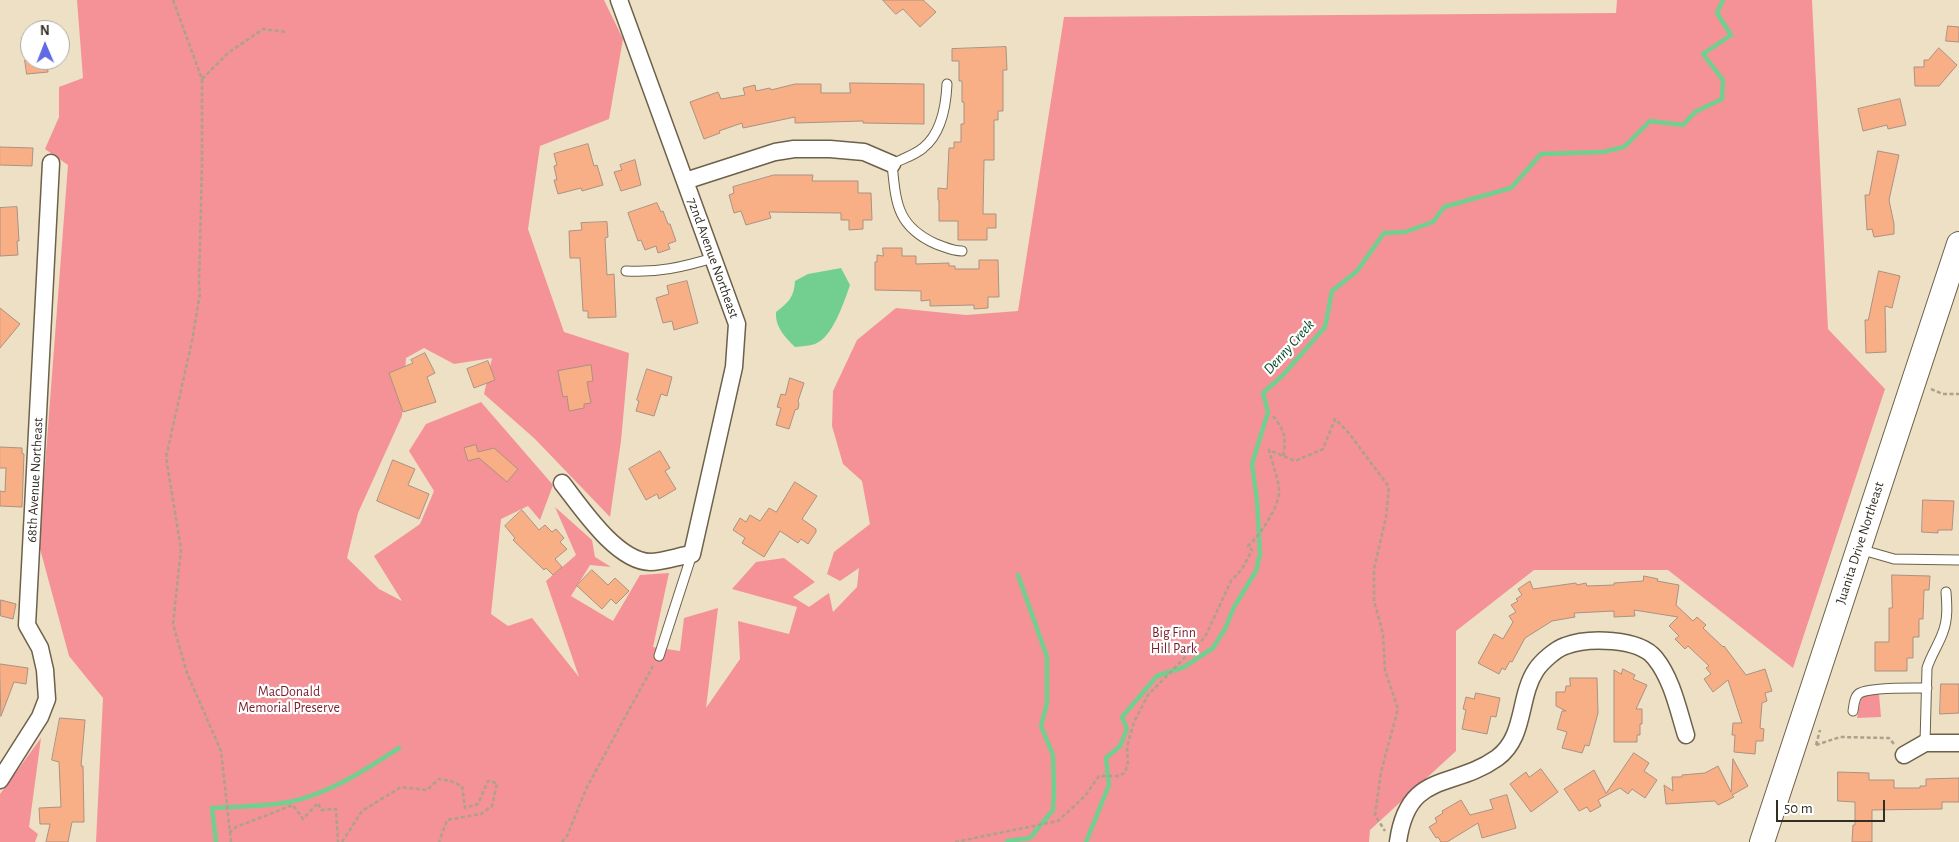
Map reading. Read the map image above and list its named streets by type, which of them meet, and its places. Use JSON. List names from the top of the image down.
{
  "streets": {
    "main road": ["Juanita Drive Northeast"],
    "street": ["72nd Avenue Northeast", "68th Avenue Northeast"]
  },
  "water": ["Denny Creek"],
  "parks": ["Big Finn Hill Park", "MacDonald Memorial Preserve"],
  "scale_bar": "50 m",
  "north": "top"
}
